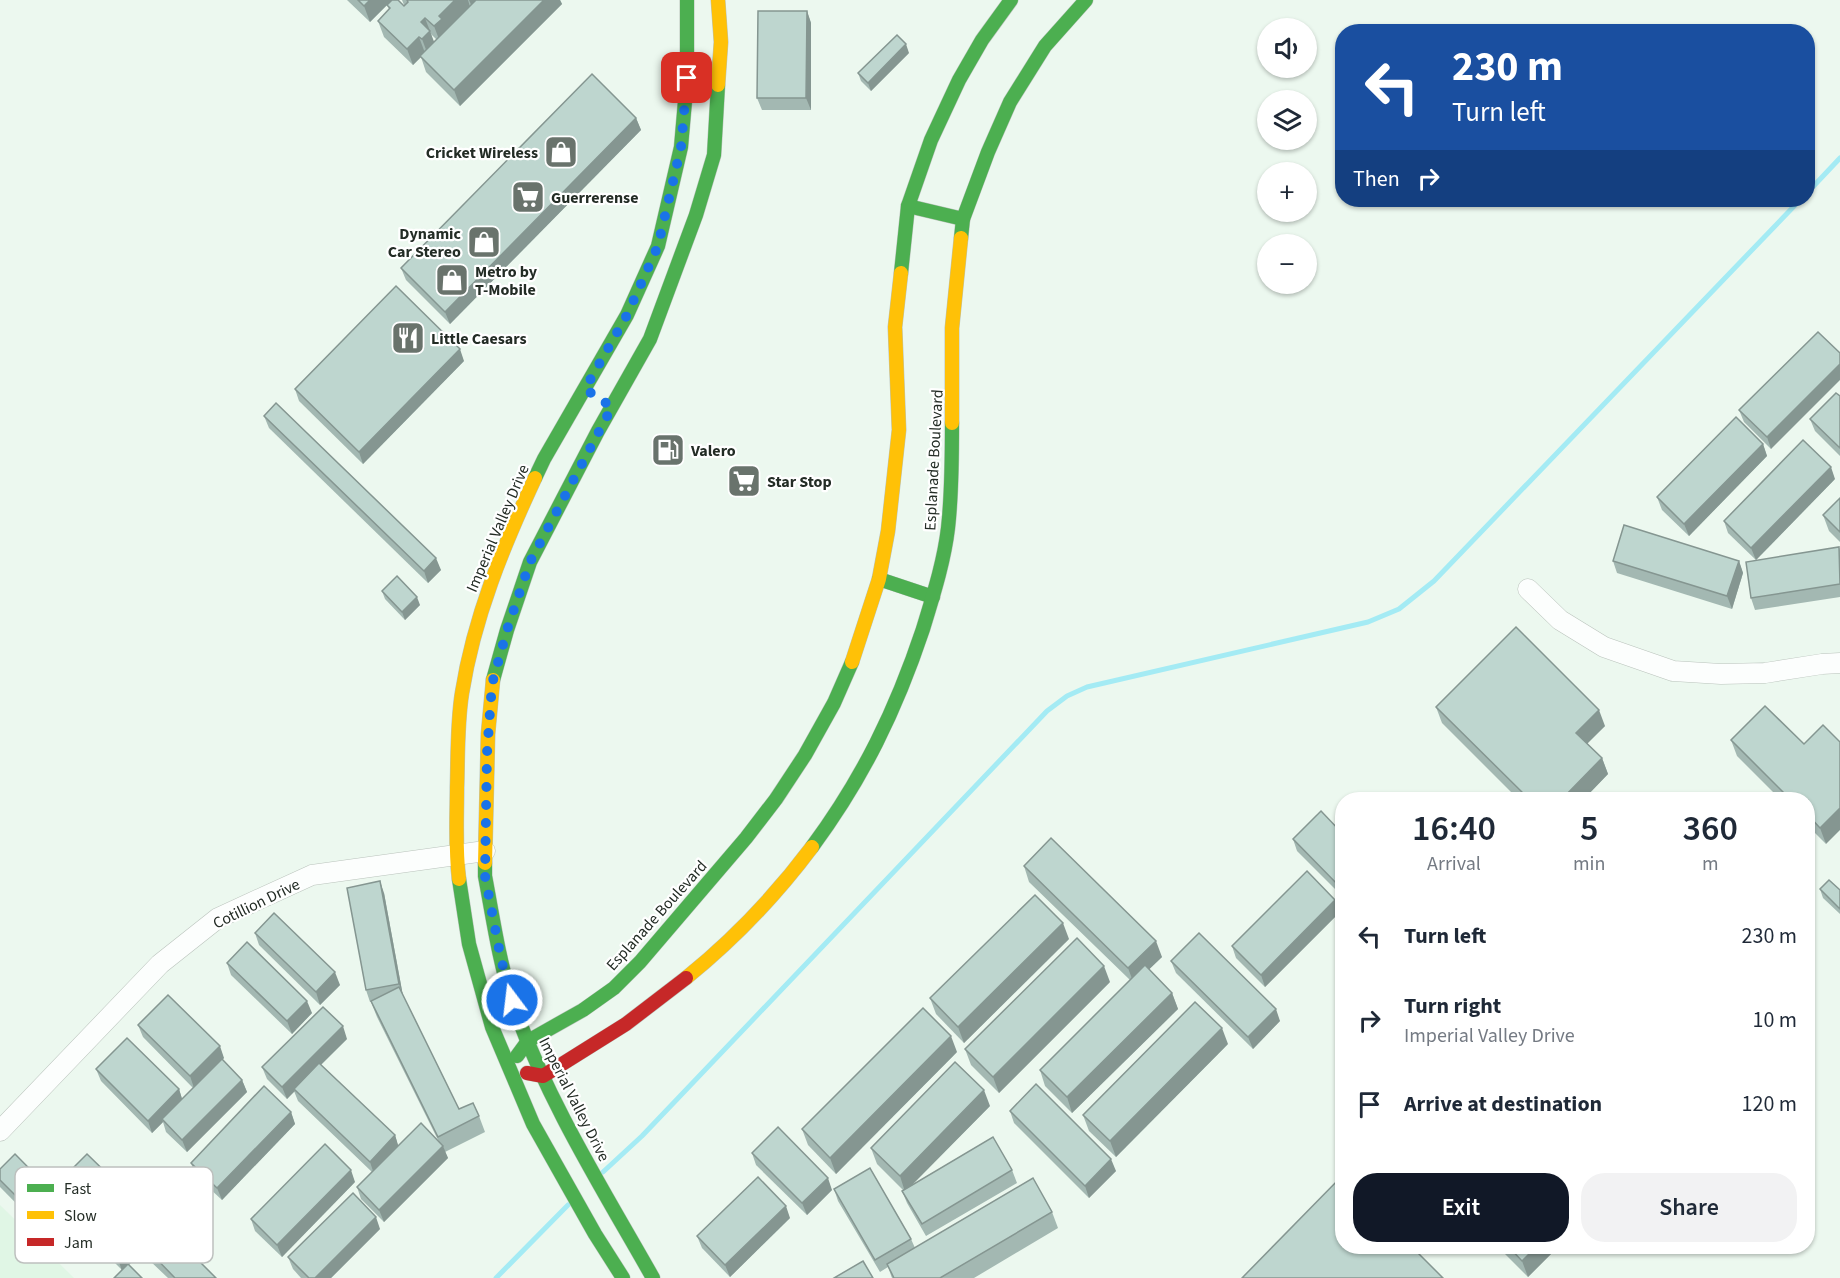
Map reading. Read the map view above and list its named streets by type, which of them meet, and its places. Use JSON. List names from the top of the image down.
{
  "streets": {
    "main road": ["Esplanade Boulevard", "Imperial Valley Drive"],
    "street": ["Cotillion Drive"]
  },
  "crossings": [
    ["Esplanade Boulevard", "Imperial Valley Drive"],
    ["Imperial Valley Drive", "Cotillion Drive"]
  ],
  "places": {
    "shop": ["Cricket Wireless", "Dynamic Car Stereo", "Metro by T-Mobile"],
    "supermarket": ["Guerrerense", "Star Stop"],
    "restaurant": ["Little Caesars"],
    "fuel station": ["Valero"]
  },
  "legend": ["Fast", "Slow", "Jam"],
  "page": {
    "map_buttons": ["+", "−"],
    "turn": ["230 m", "Turn left"],
    "then": "Then",
    "eta": [
      "16:40",
      "Arrival",
      "5",
      "min",
      "360",
      "m"
    ],
    "list": [
      {
        "name": "Turn left",
        "value": "230 m"
      },
      {
        "name": "Turn right",
        "note": "Imperial Valley Drive",
        "value": "10 m"
      },
      {
        "name": "Arrive at destination",
        "value": "120 m"
      }
    ],
    "buttons": ["Exit", "Share"]
  }
}
